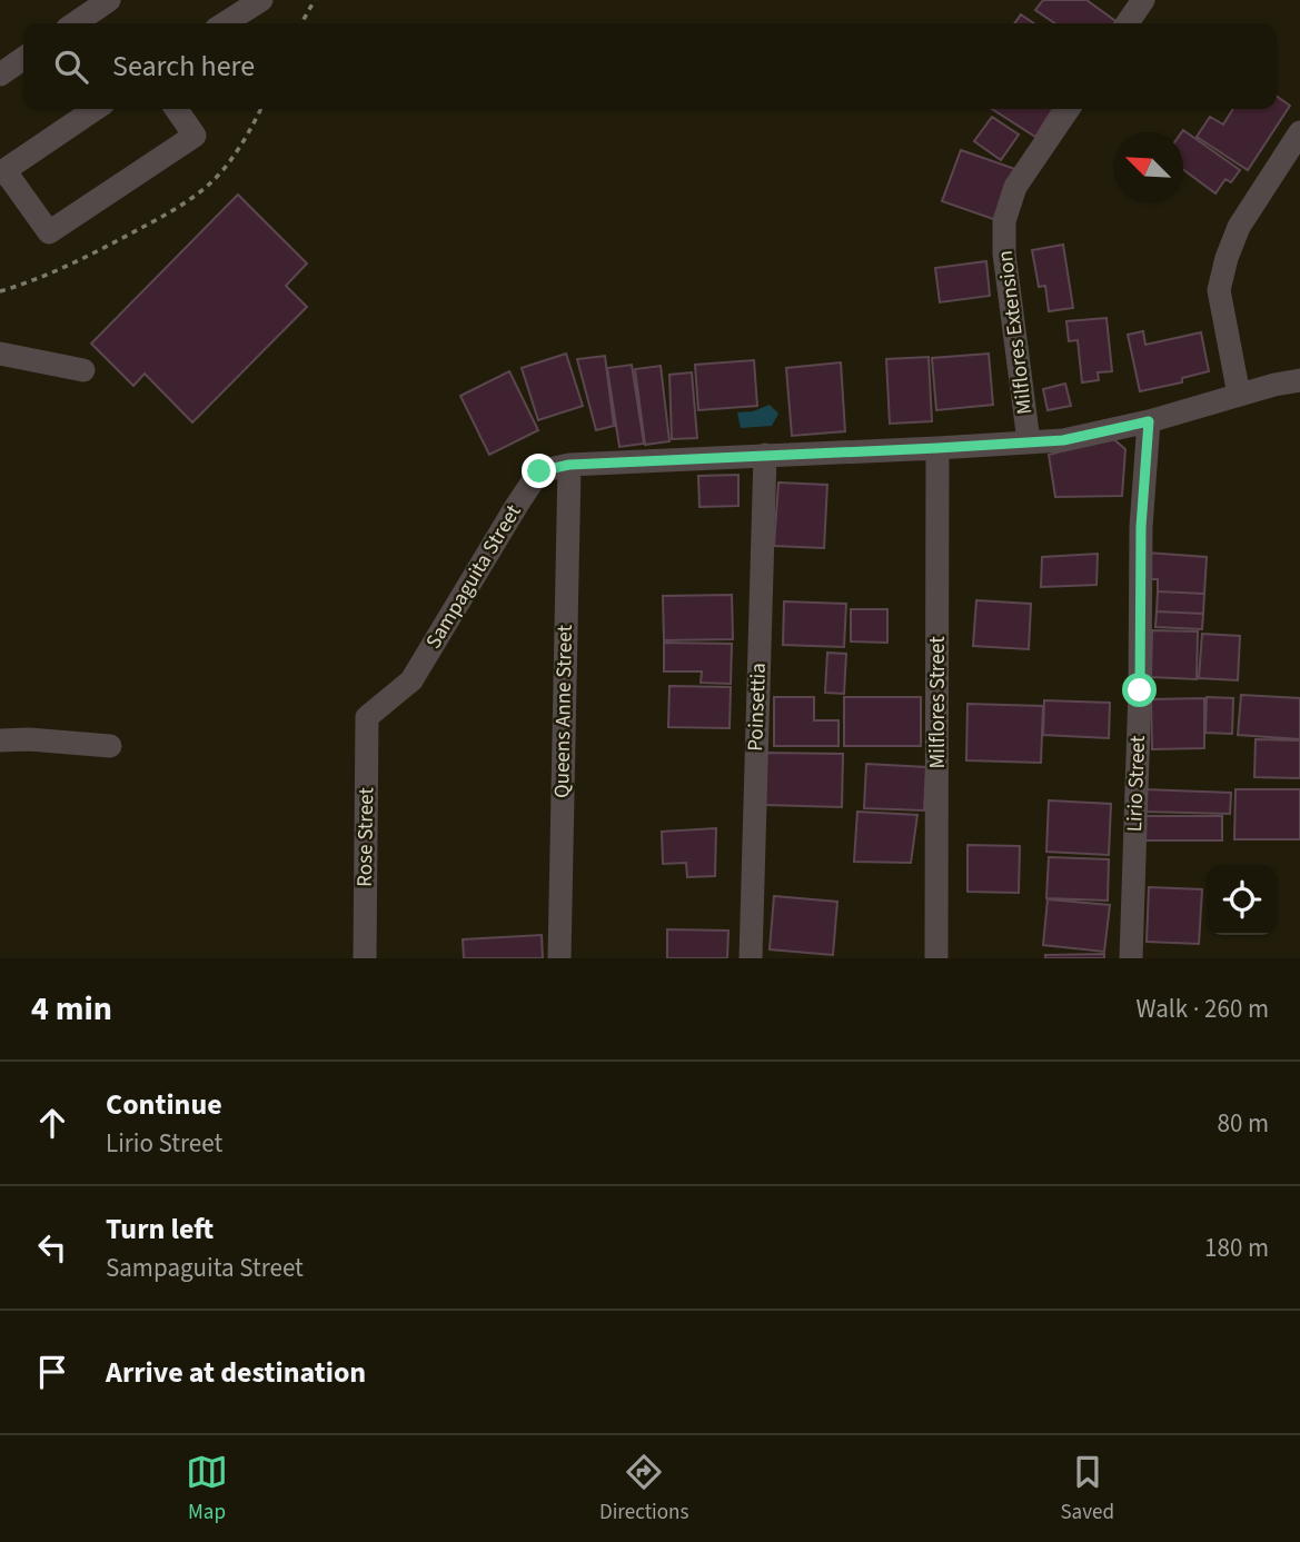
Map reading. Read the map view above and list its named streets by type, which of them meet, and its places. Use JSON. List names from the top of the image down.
{
  "streets": {
    "street": [
      "Milflores Extension",
      "Sampaguita Street",
      "Milflores Street",
      "Poinsettia",
      "Queens Anne Street",
      "Lirio Street",
      "Rose Street"
    ]
  },
  "crossings": [
    ["Milflores Extension", "Sampaguita Street"],
    ["Sampaguita Street", "Milflores Street"],
    ["Sampaguita Street", "Poinsettia"],
    ["Sampaguita Street", "Queens Anne Street"],
    ["Sampaguita Street", "Lirio Street"],
    ["Sampaguita Street", "Rose Street"]
  ],
  "north": "top left",
  "page": {
    "search": "Search here",
    "heading": ["4 min", "Walk · 260 m"],
    "list": [
      ["Continue", "Lirio Street", "80 m"],
      ["Turn left", "Sampaguita Street", "180 m"],
      "Arrive at destination"
    ],
    "nav": ["Map", "Directions", "Saved"]
  }
}
